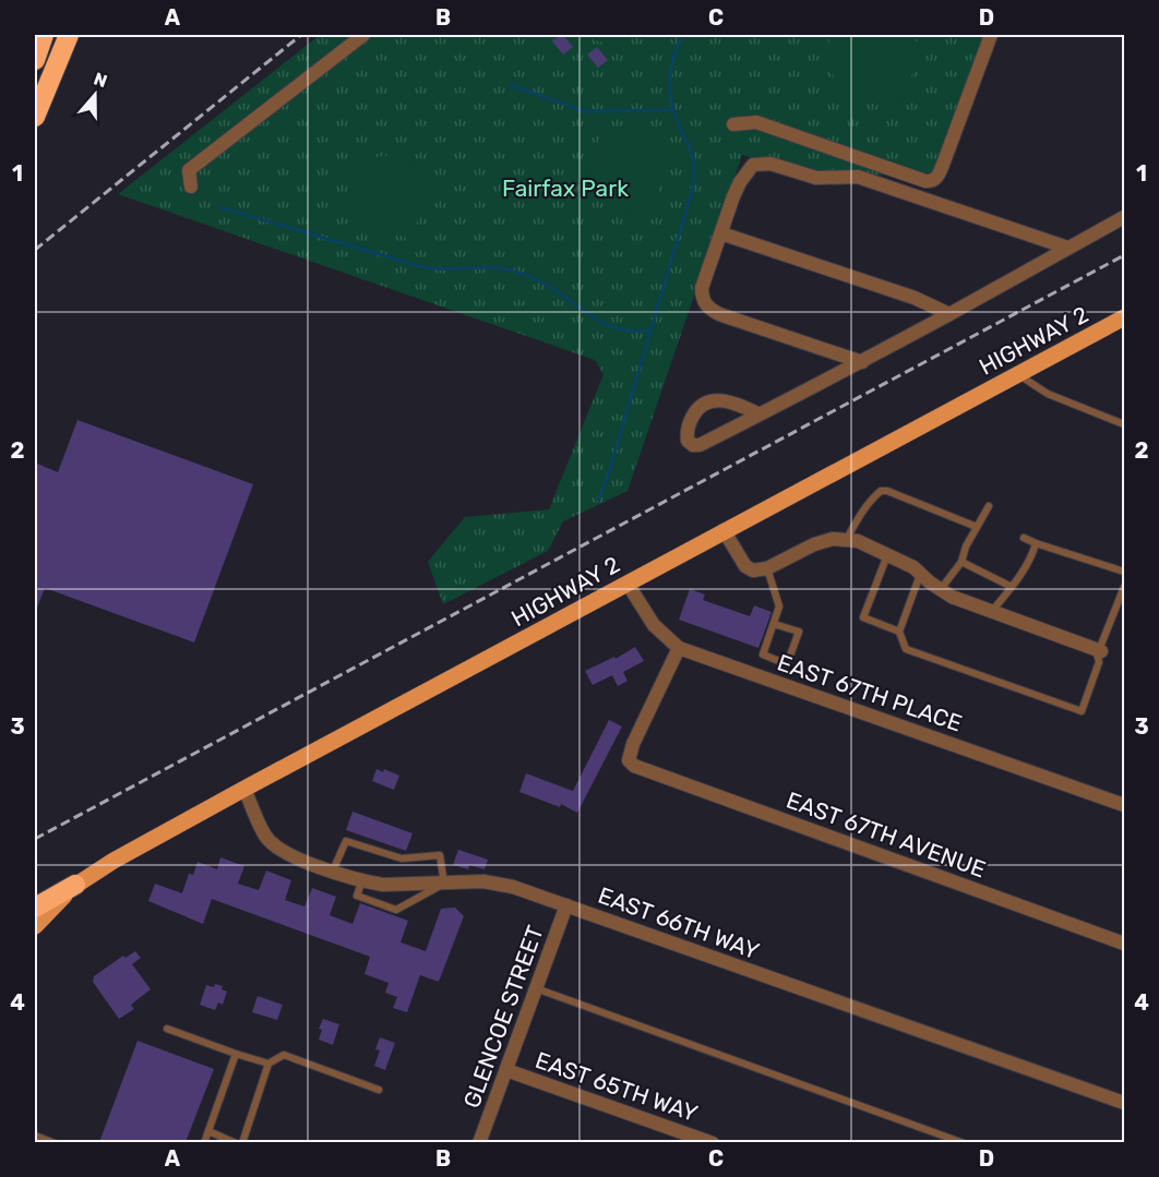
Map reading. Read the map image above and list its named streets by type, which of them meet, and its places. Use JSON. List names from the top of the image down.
{
  "streets": {
    "main road": ["HIGHWAY 2"],
    "street": [
      "EAST 67TH PLACE",
      "EAST 67TH AVENUE",
      "EAST 66TH WAY",
      "GLENCOE STREET",
      "EAST 65TH WAY"
    ]
  },
  "crossings": [
    ["HIGHWAY 2", "EAST 67TH PLACE"],
    ["HIGHWAY 2", "EAST 66TH WAY"],
    ["EAST 67TH PLACE", "EAST 67TH AVENUE"],
    ["EAST 66TH WAY", "GLENCOE STREET"],
    ["GLENCOE STREET", "EAST 65TH WAY"]
  ],
  "parks": ["Fairfax Park"],
  "north": "top",
  "grid": {
    "columns": [
      "A",
      "B",
      "C",
      "D"
    ],
    "rows": [
      "1",
      "2",
      "3",
      "4"
    ]
  }
}
